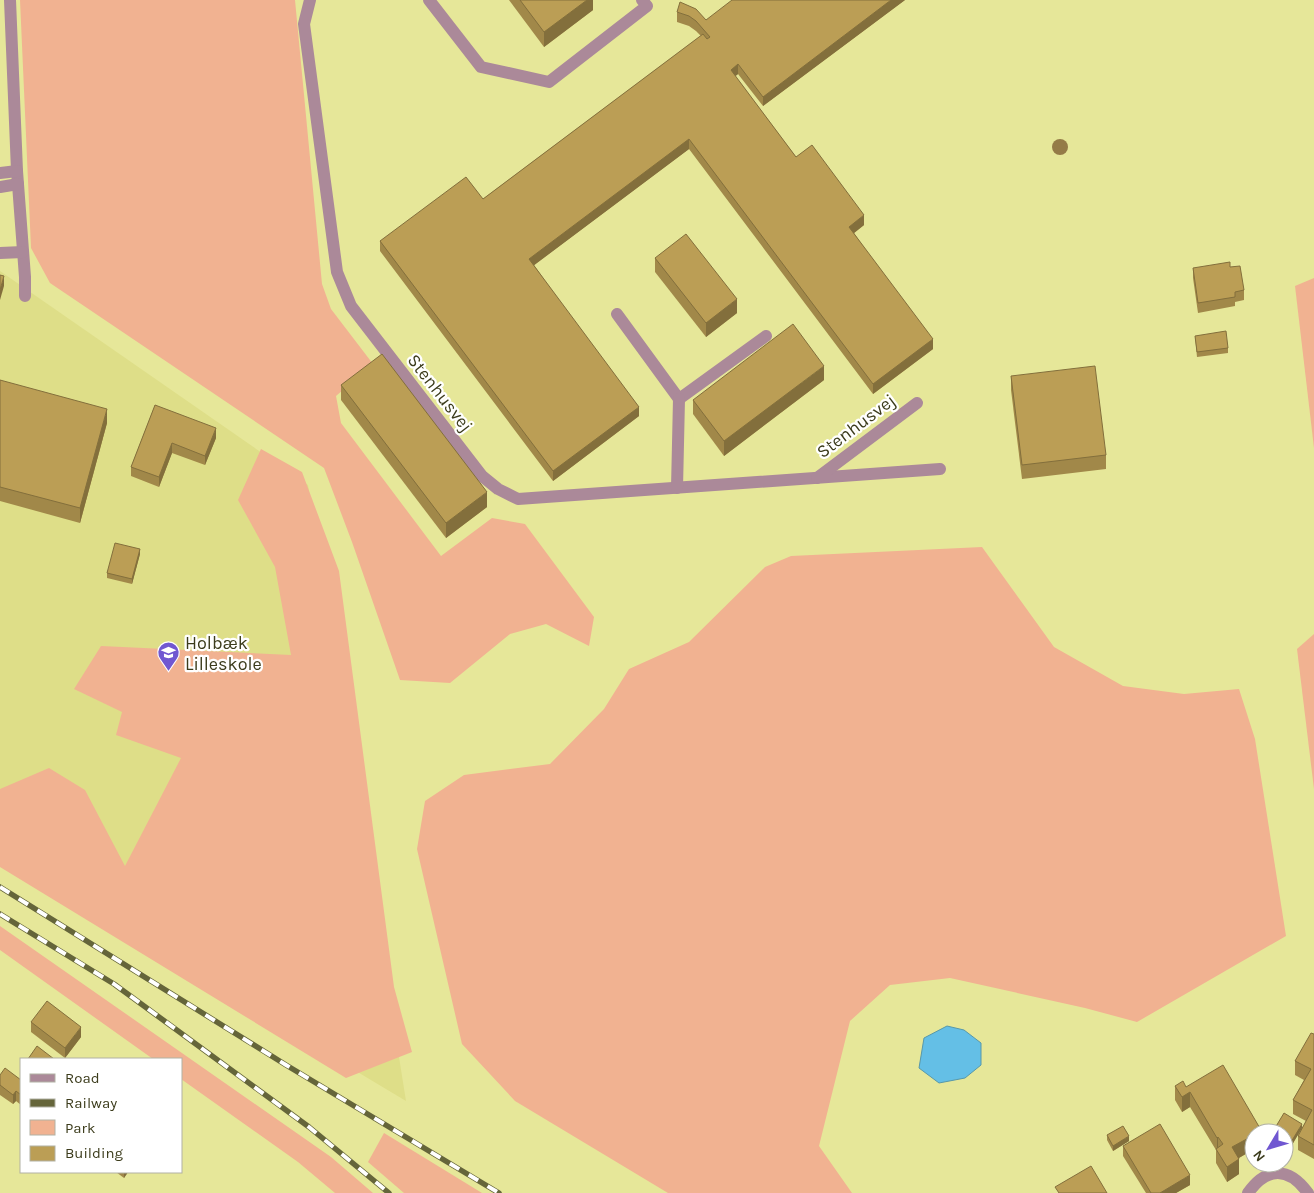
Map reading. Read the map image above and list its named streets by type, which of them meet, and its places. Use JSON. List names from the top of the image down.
{
  "streets": {
    "street": ["Stenhusvej"]
  },
  "places": {
    "school or university": ["Holbæk Lilleskole"]
  },
  "legend": [
    "Road",
    "Railway",
    "Park",
    "Building"
  ],
  "north": "bottom left"
}
